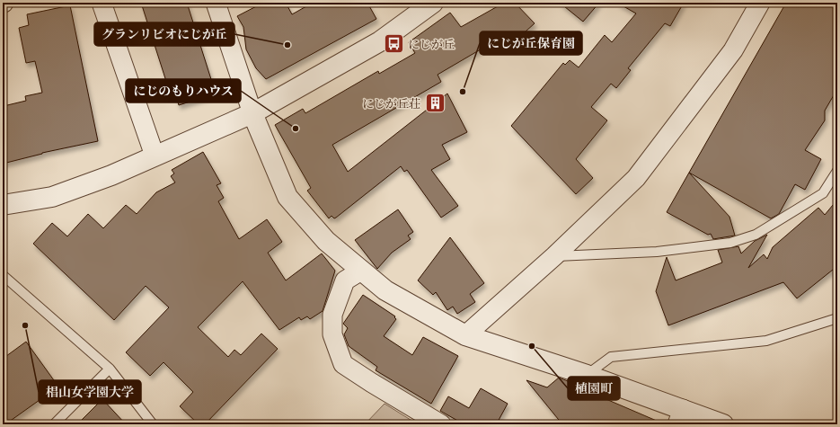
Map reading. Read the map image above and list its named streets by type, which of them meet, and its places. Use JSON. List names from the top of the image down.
{
  "places": {
    "bus stop": ["にじが丘"],
    "other": [
      "グランリビオにじが丘",
      "にじが丘保育園",
      "にじのもりハウス",
      "椙山女学園大学",
      "植園町"
    ],
    "building": ["にじが丘荘"]
  }
}
